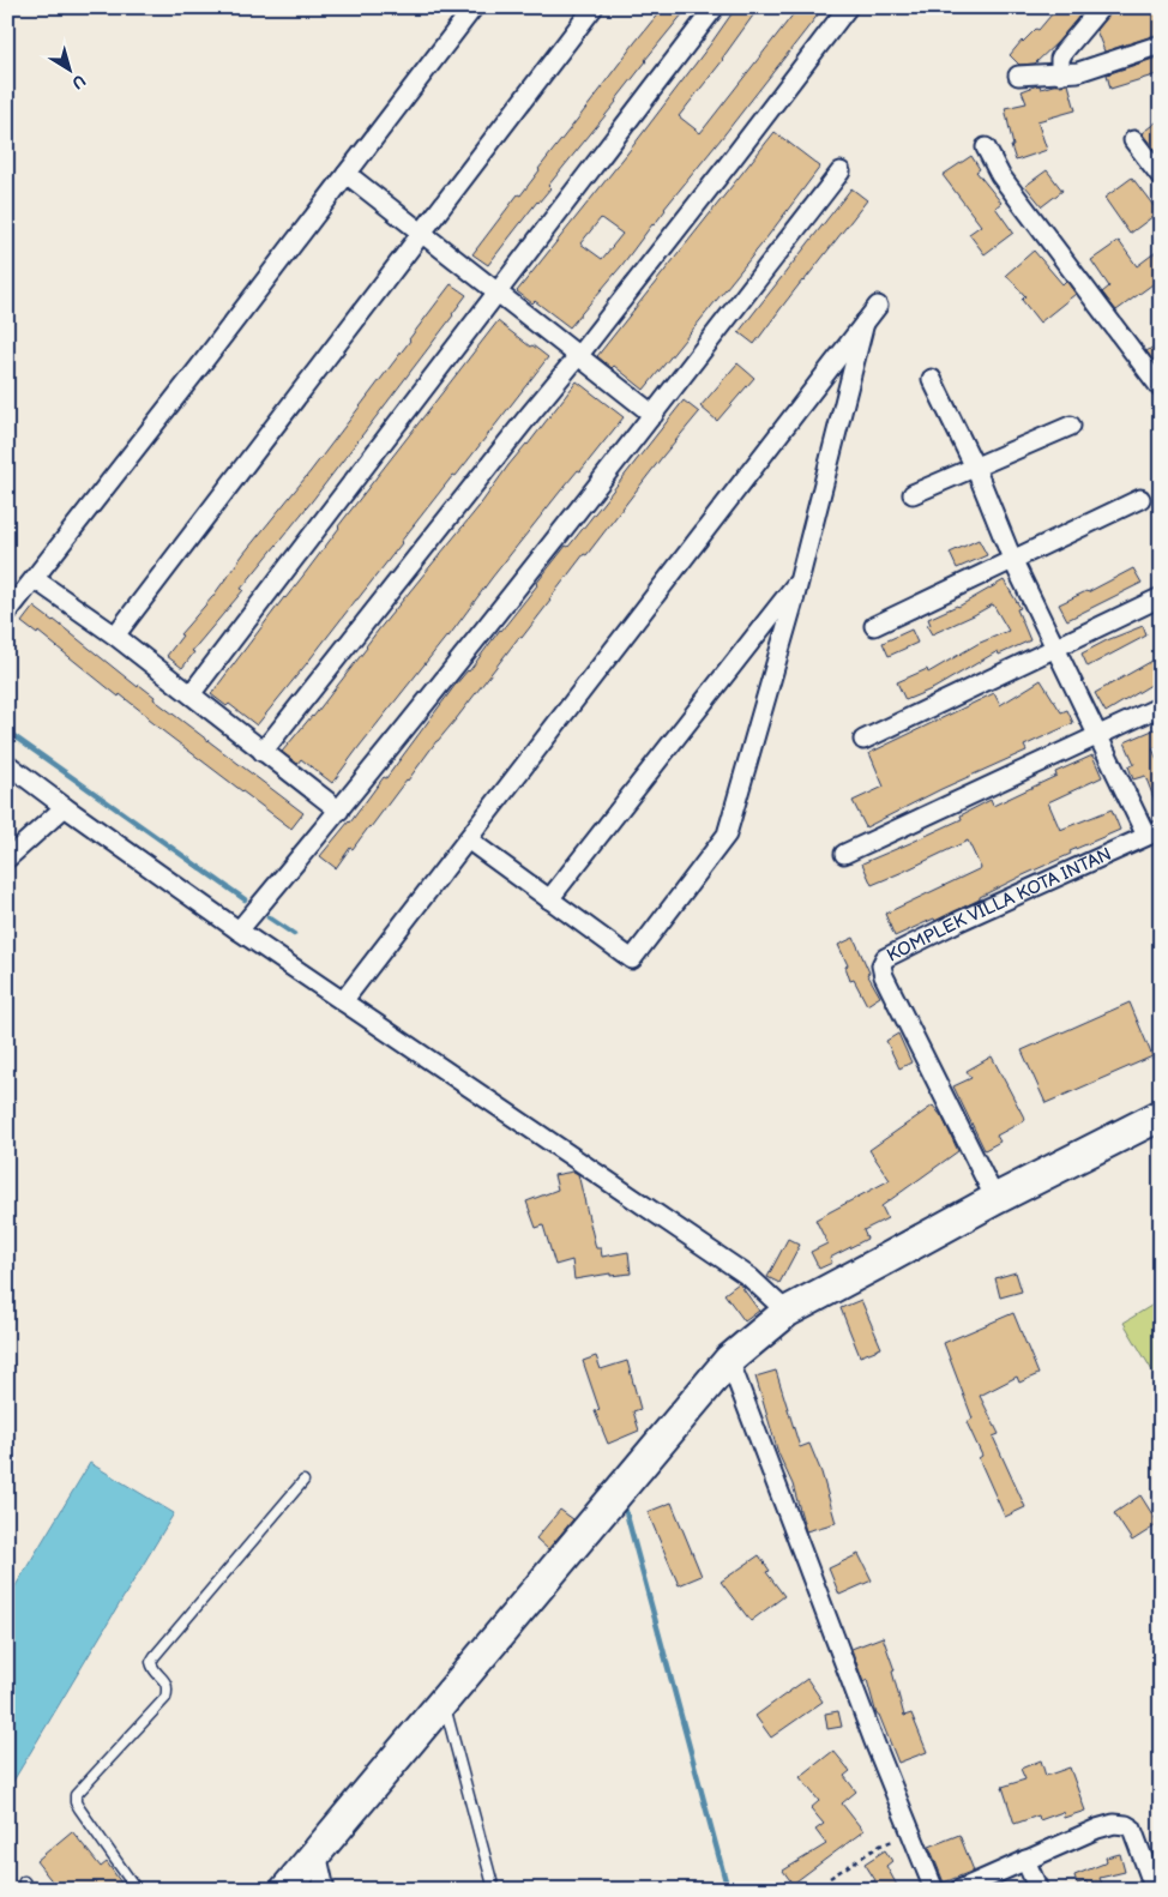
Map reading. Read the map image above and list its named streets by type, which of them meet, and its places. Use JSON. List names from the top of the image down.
{
  "streets": {
    "street": ["KOMPLEK VILLA KOTA INTAN"]
  },
  "north": "bottom right"
}
